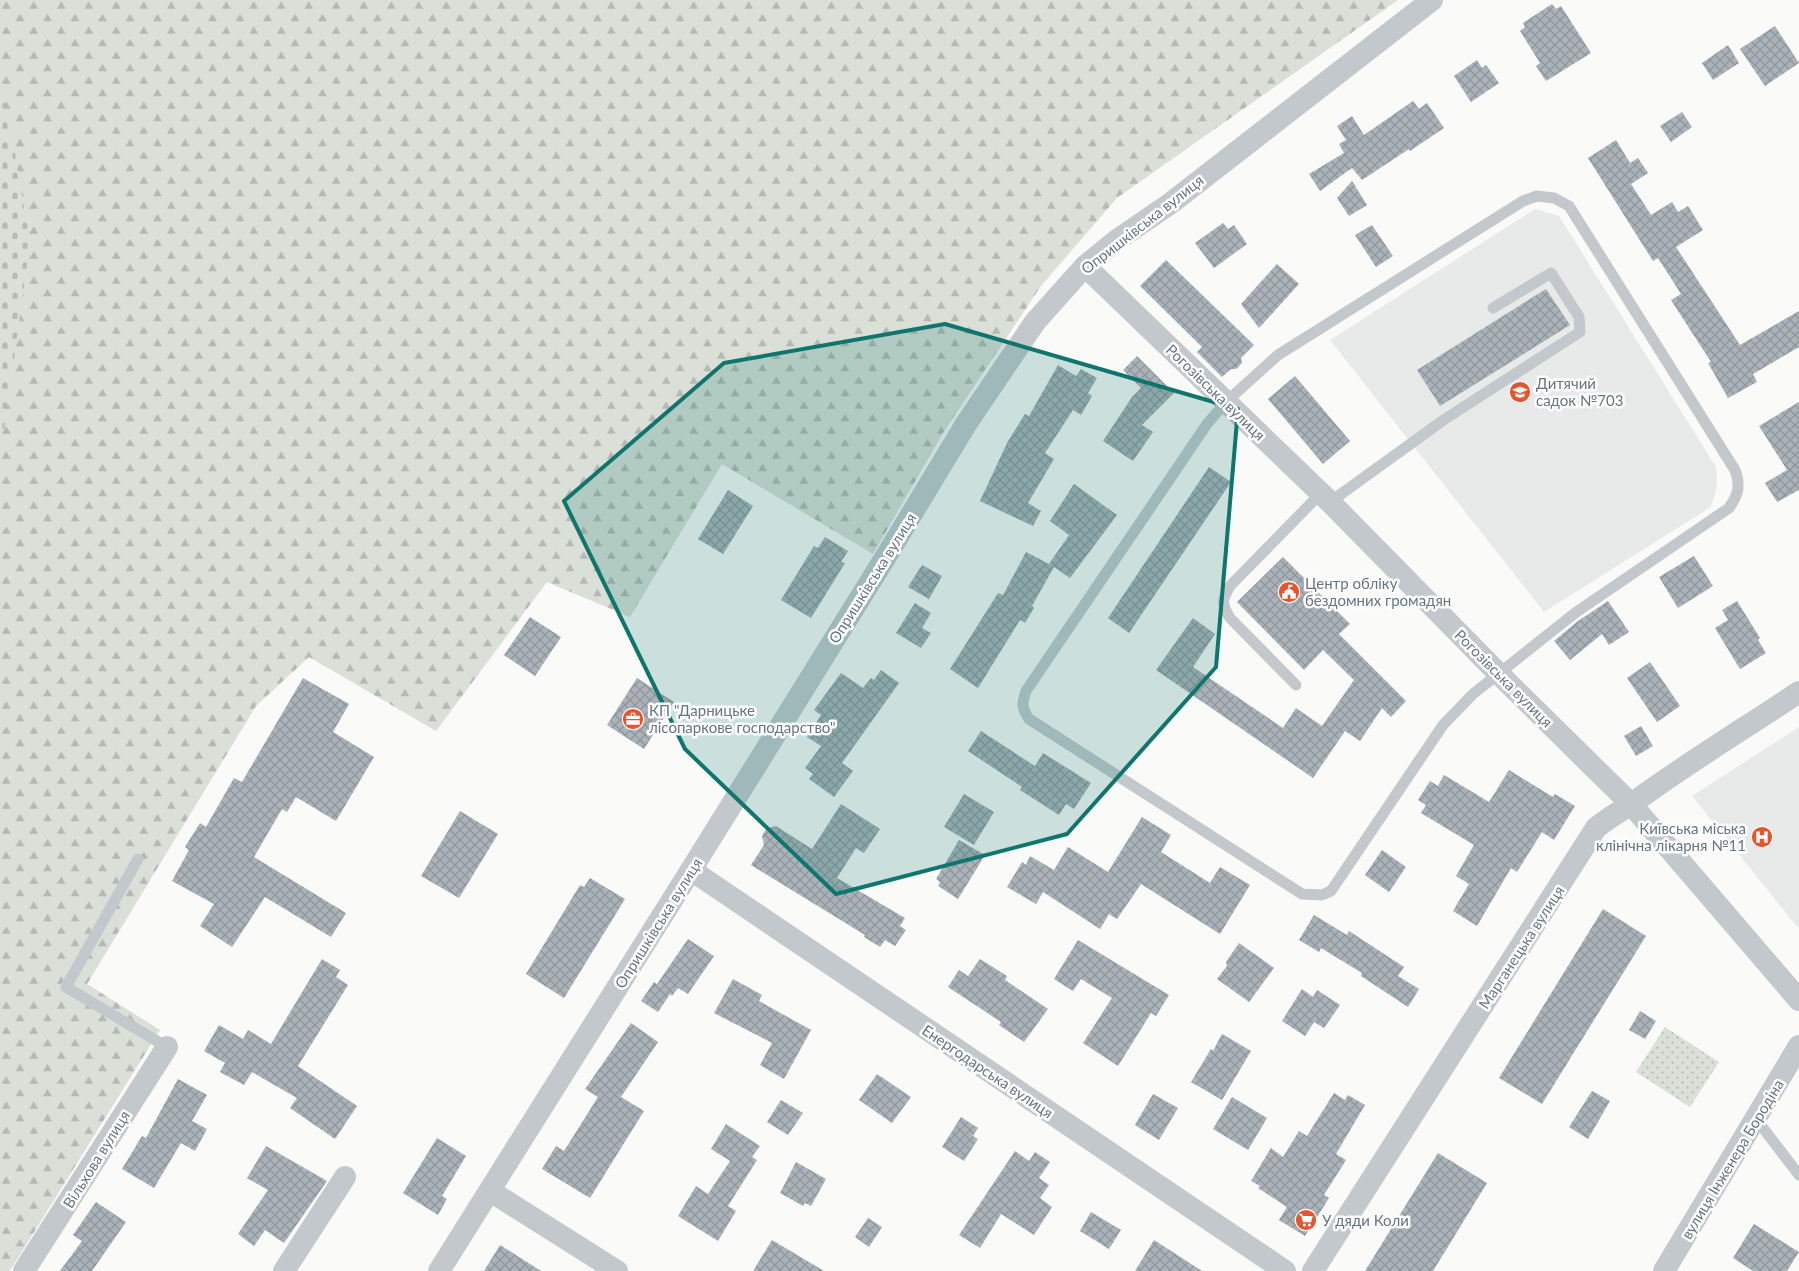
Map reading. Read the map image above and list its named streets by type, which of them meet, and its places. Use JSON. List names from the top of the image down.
{
  "streets": {
    "street": [
      "Опришківська вулиця",
      "Рогозівська вулиця",
      "Марганецька вулиця",
      "Енергодарська вулиця",
      "Вільхова вулиця",
      "вулиця Інженера Бородіна"
    ]
  },
  "crossings": [
    ["Опришківська вулиця", "Рогозівська вулиця"],
    ["Опришківська вулиця", "Енергодарська вулиця"],
    ["Рогозівська вулиця", "Марганецька вулиця"]
  ],
  "places": {
    "school or university": ["Дитячий садок №703"],
    "public building": ["Центр обліку бездомних громадян"],
    "office": ["КП \"Дарницьке лісопаркове господарство\""],
    "hospital": ["Київська міська клінічна лікарня №11"],
    "supermarket": ["У дяди Коли"]
  }
}
